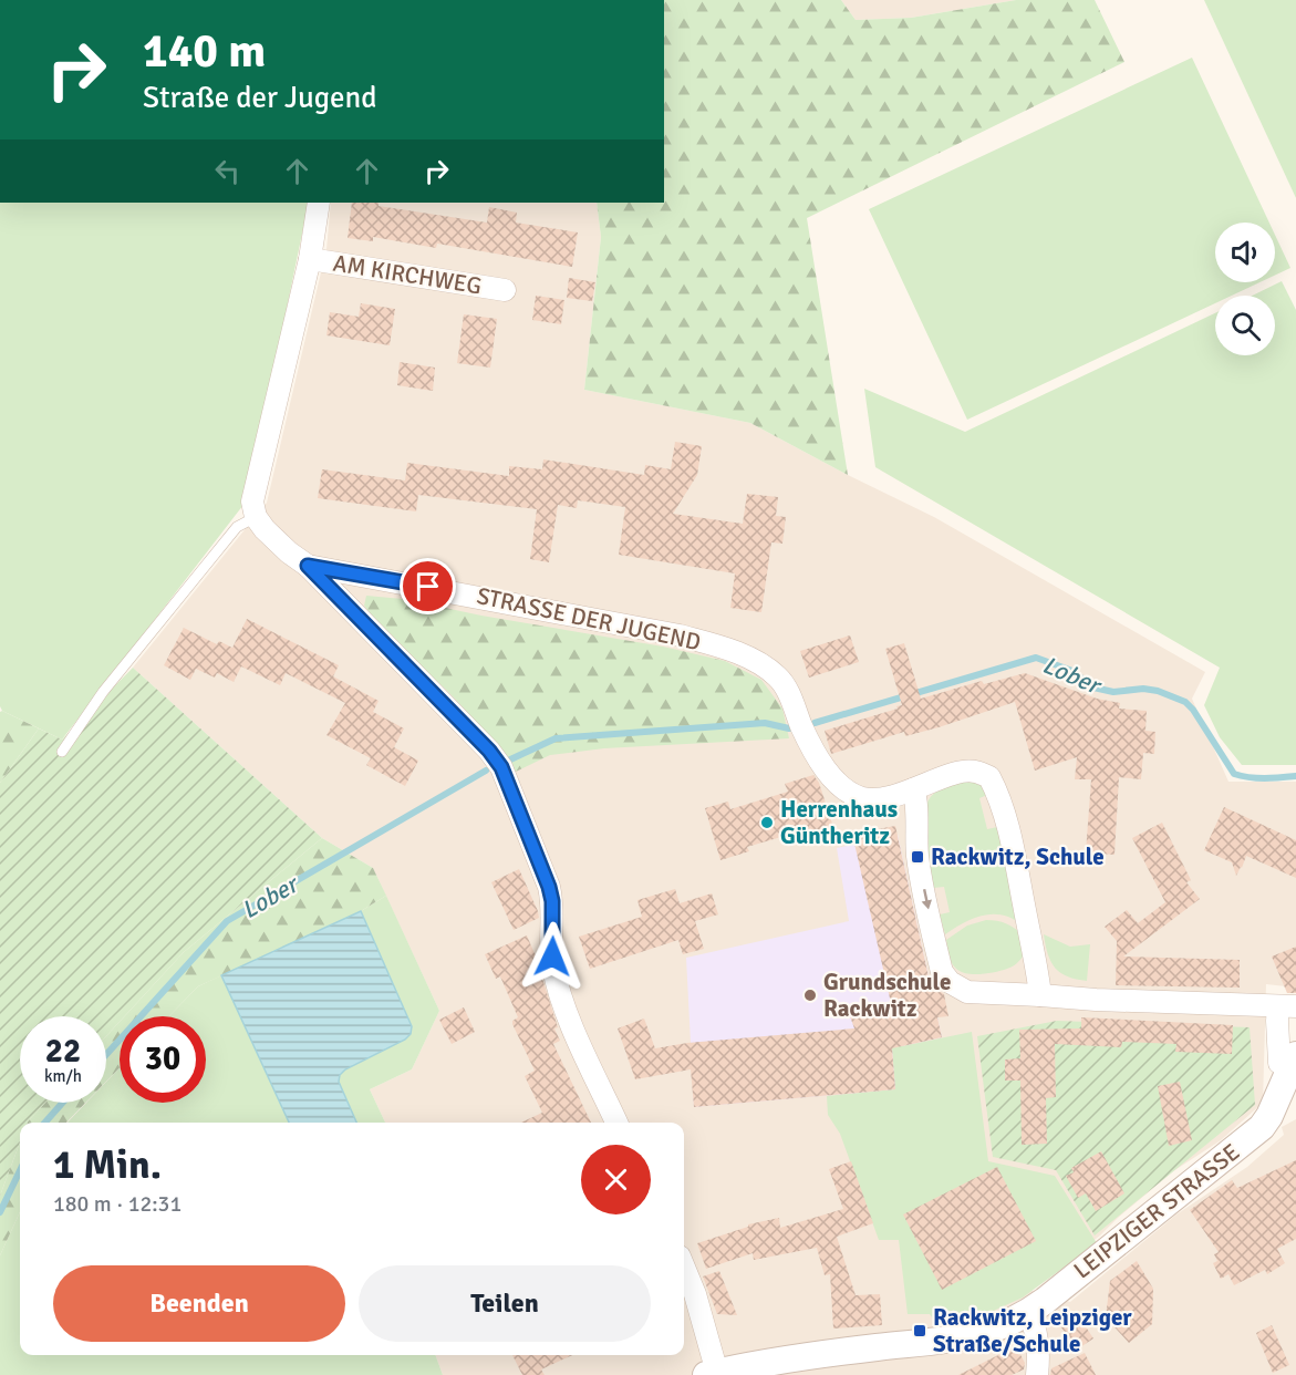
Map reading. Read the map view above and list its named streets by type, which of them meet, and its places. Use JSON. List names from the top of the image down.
{
  "streets": {
    "street": ["AM KIRCHWEG", "STRASSE DER JUGEND", "LEIPZIGER STRASSE"]
  },
  "water": ["Lober"],
  "places": {
    "other": ["Herrenhaus Güntheritz", "Grundschule Rackwitz"],
    "transit": ["Rackwitz, Schule", "Rackwitz, Leipziger Straße/Schule"]
  },
  "page": {
    "turn": ["140 m", "Straße der Jugend"],
    "speed": "22 km/h",
    "limit": "30",
    "heading": ["1 Min.", "180 m · 12:31"],
    "buttons": ["Beenden", "Teilen"]
  }
}
